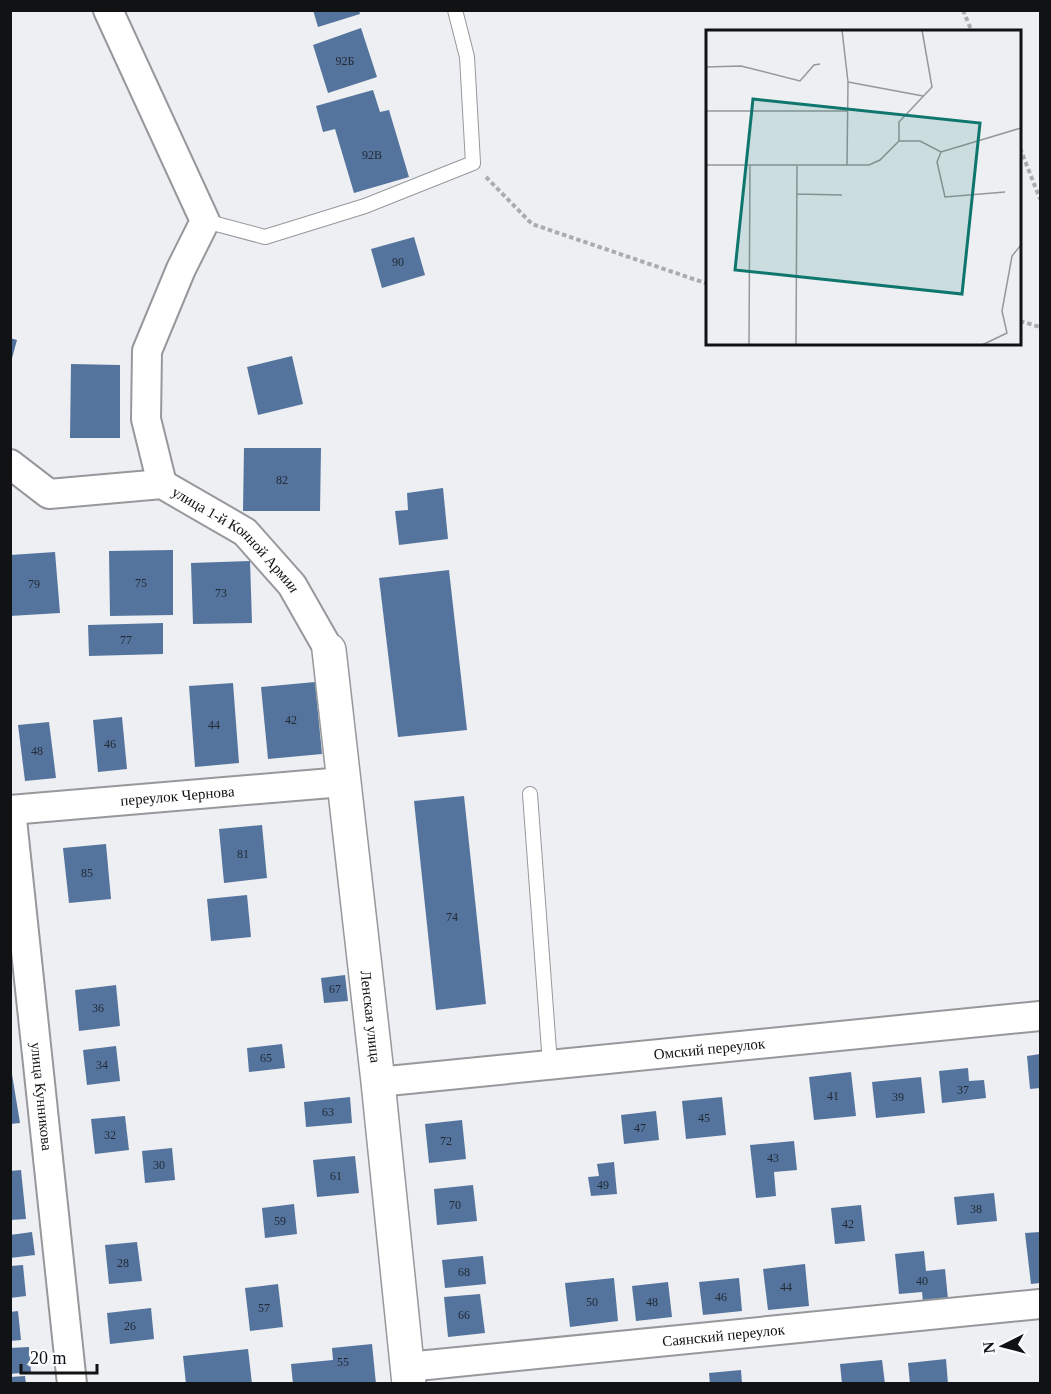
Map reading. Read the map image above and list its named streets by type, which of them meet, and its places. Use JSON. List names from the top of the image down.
{
  "streets": {
    "street": [
      "улица 1-й Конной Армии",
      "переулок Чернова",
      "Ленская улица",
      "Омский переулок",
      "улица Кунникова",
      "Саянский переулок"
    ]
  },
  "crossings": [
    ["улица 1-й Конной Армии", "Ленская улица"],
    ["переулок Чернова", "Ленская улица"],
    ["переулок Чернова", "улица Кунникова"],
    ["Ленская улица", "Омский переулок"],
    ["Ленская улица", "Саянский переулок"]
  ],
  "house_numbers": [
    "92Б",
    "92В",
    "90",
    "82",
    "75",
    "79",
    "73",
    "77",
    "42",
    "44",
    "46",
    "48",
    "81",
    "85",
    "74",
    "67",
    "36",
    "65",
    "34",
    "37",
    "41",
    "39",
    "63",
    "45",
    "47",
    "32",
    "72",
    "43",
    "30",
    "61",
    "49",
    "70",
    "38",
    "59",
    "42",
    "28",
    "68",
    "40",
    "44",
    "46",
    "50",
    "48",
    "57",
    "66",
    "26",
    "55"
  ],
  "scale_bar": "20 m",
  "north": "left"
}
